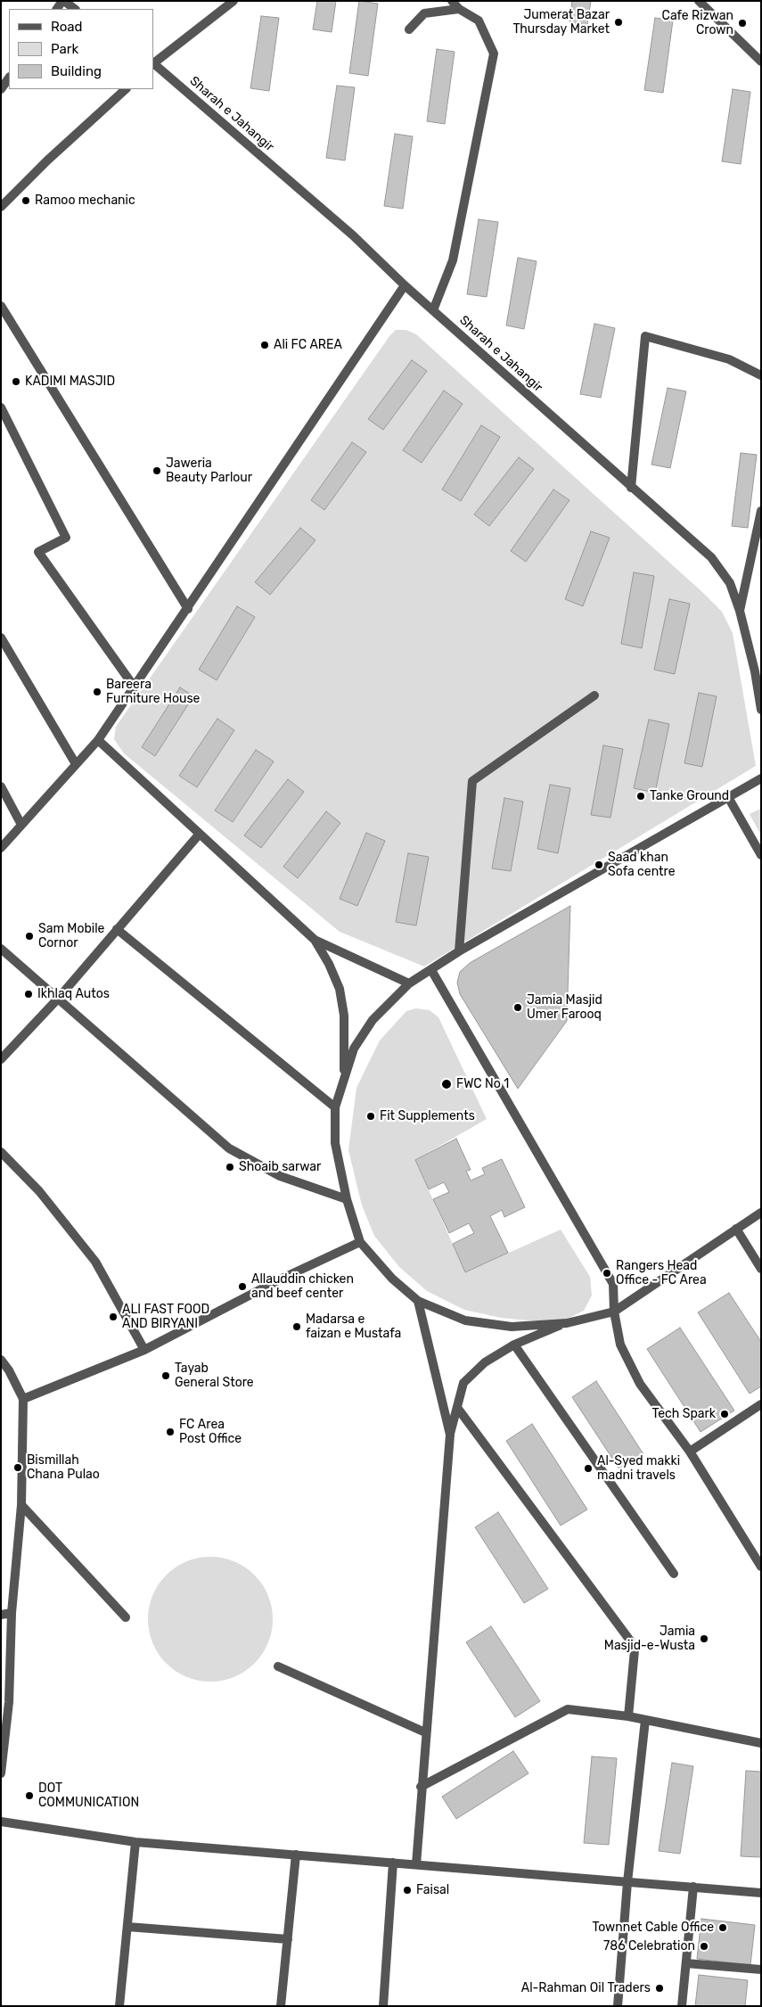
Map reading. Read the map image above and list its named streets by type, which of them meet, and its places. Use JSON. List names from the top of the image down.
{
  "streets": {
    "street": ["Sharah e Jahangir"]
  },
  "places": [
    "Jumerat Bazar Thursday Market",
    "Cafe Rizwan Crown",
    "Ramoo mechanic",
    "Ali FC AREA",
    "KADIMI MASJID",
    "Jaweria Beauty Parlour",
    "Bareera Furniture House",
    "Tanke Ground",
    "Saad khan Sofa centre",
    "Sam Mobile Cornor",
    "Ikhlaq Autos",
    "Jamia Masjid Umer Farooq",
    "FWC No 1",
    "Fit Supplements",
    "Shoaib sarwar",
    "Rangers Head Office - FC Area",
    "Allauddin chicken and beef center",
    "ALI FAST FOOD AND BIRYANI",
    "Madarsa e faizan e Mustafa",
    "Tayab General Store",
    "Tech Spark",
    "FC Area Post Office",
    "Bismillah Chana Pulao",
    "Al-Syed makki madni travels",
    "Jamia Masjid-e-Wusta",
    "DOT COMMUNICATION",
    "Faisal",
    "Townnet Cable Office",
    "786 Celebration",
    "Al-Rahman Oil Traders"
  ],
  "legend": ["Road", "Park", "Building"]
}
